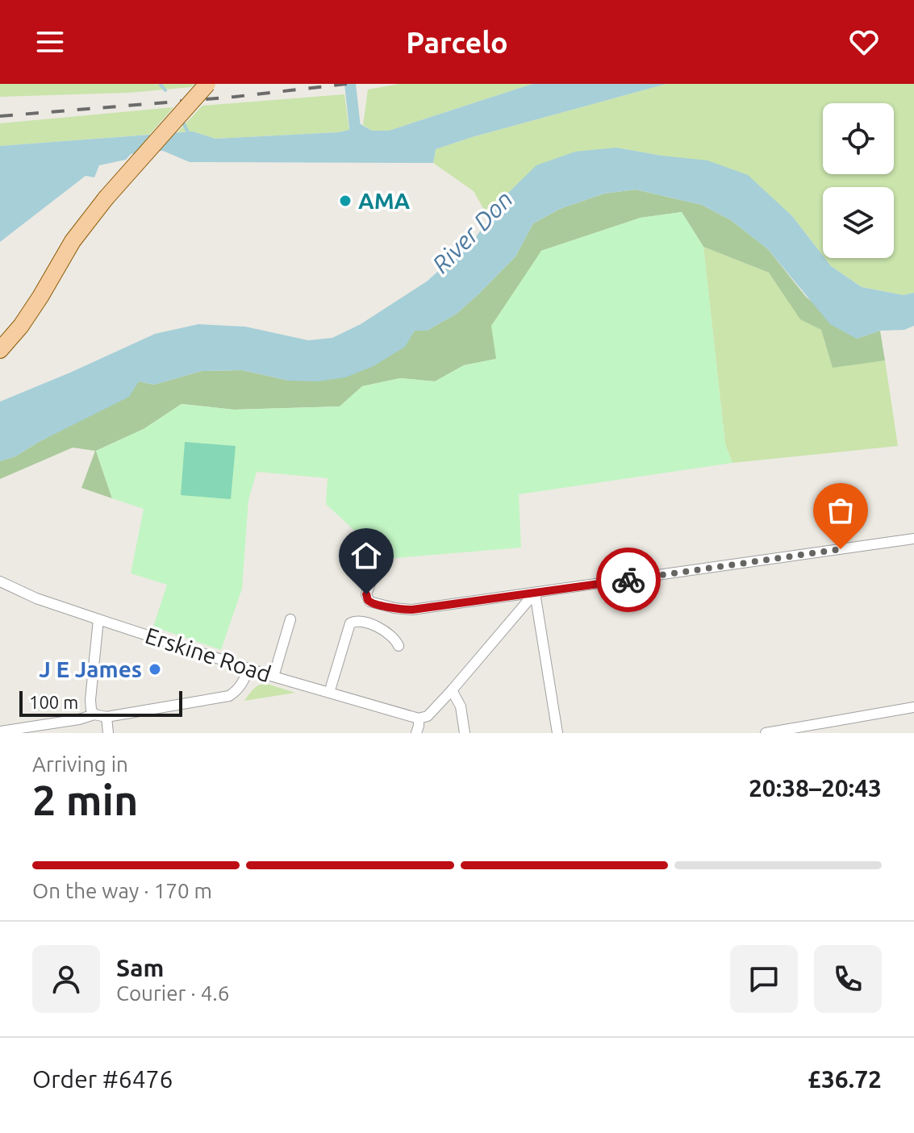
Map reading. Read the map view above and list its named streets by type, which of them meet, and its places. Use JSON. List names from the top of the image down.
{
  "streets": {
    "street": ["Erskine Road"]
  },
  "water": ["River Don"],
  "places": ["AMA", "J E James"],
  "scale_bar": "100 m",
  "page": {
    "header": "Parcelo",
    "scale": "100 m",
    "heading": ["2 min", "Arriving in", "20:38–20:43"],
    "panel": [
      "Sam",
      "Courier · 4.6",
      "Order #6476",
      "£36.72"
    ],
    "bar": "On the way · 170 m"
  }
}
